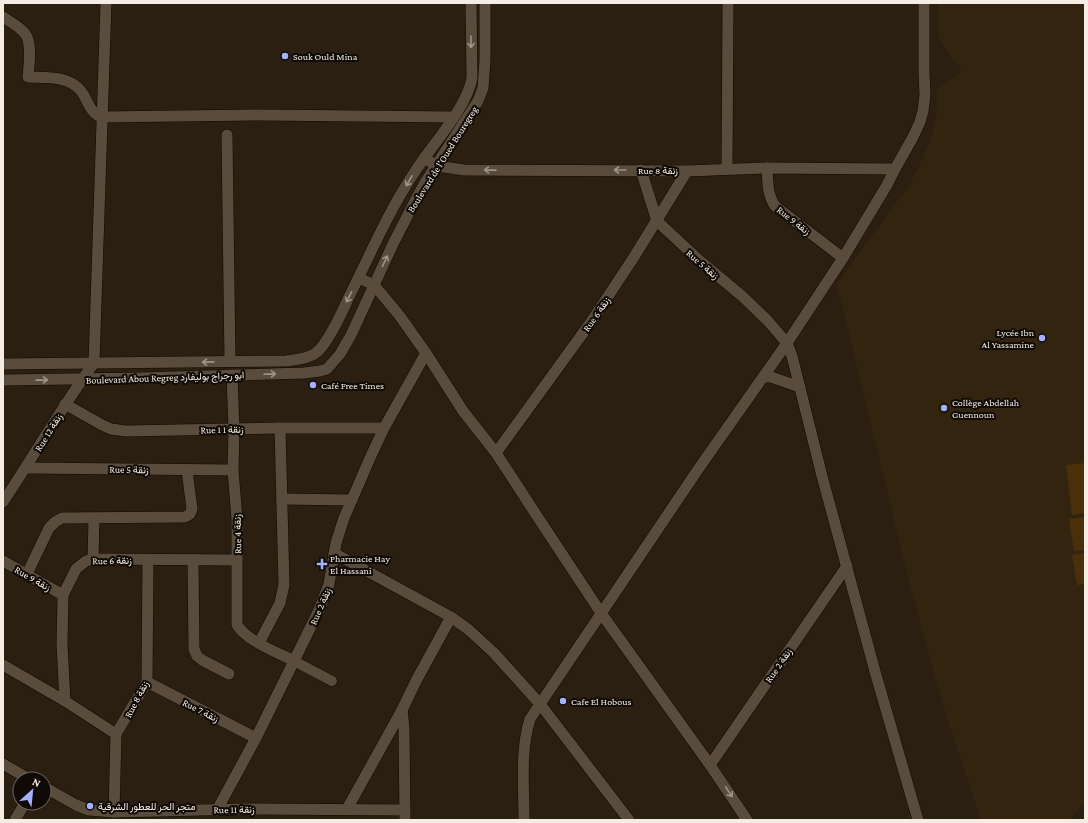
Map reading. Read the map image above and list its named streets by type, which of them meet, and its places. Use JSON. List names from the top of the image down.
{
  "streets": {
    "street": [
      "Boulevard de l'Oued Bouregreg",
      "Rue 8 زنقة",
      "Rue 9 زنقة",
      "Rue 5 زنقة",
      "Rue 6 زنقة",
      "Boulevard Abou Regreg ابو رجراج بوليفارد",
      "Rue 1 زنقة 1",
      "Rue 12 زنقة",
      "Rue 4 زنقة",
      "Rue 2 زنقة",
      "Rue 7 زنقة",
      "Rue 11 زنقة"
    ]
  },
  "crossings": [
    ["Boulevard de l'Oued Bouregreg", "Rue 8 زنقة"],
    ["Boulevard de l'Oued Bouregreg", "Boulevard Abou Regreg ابو رجراج بوليفارد"],
    ["Rue 8 زنقة", "Rue 9 زنقة"],
    ["Rue 8 زنقة", "Rue 6 زنقة"],
    ["Rue 8 زنقة", "Rue 7 زنقة"],
    ["Rue 8 زنقة", "Rue 11 زنقة"],
    ["Rue 9 زنقة", "Rue 6 زنقة"],
    ["Rue 5 زنقة", "Rue 6 زنقة"],
    ["Rue 5 زنقة", "Rue 12 زنقة"],
    ["Rue 5 زنقة", "Rue 4 زنقة"],
    ["Rue 6 زنقة", "Rue 4 زنقة"],
    ["Boulevard Abou Regreg ابو رجراج بوليفارد", "Rue 12 زنقة"],
    ["Boulevard Abou Regreg ابو رجراج بوليفارد", "Rue 4 زنقة"],
    ["Rue 1 زنقة 1", "Rue 12 زنقة"],
    ["Rue 1 زنقة 1", "Rue 4 زنقة"],
    ["Rue 1 زنقة 1", "Rue 2 زنقة"],
    ["Rue 4 زنقة", "Rue 2 زنقة"],
    ["Rue 2 زنقة", "Rue 7 زنقة"],
    ["Rue 2 زنقة", "Rue 11 زنقة"]
  ],
  "places": {
    "other": [
      "Souk Ould Mina",
      "Lycée Ibn Al Yassamine",
      "Café Free Times",
      "Collège Abdellah Guennoun",
      "Cafe El Hobous",
      "متجر الحر للعطور الشرقية"
    ],
    "health": ["Pharmacie Hay El Hassani"]
  },
  "north": "top right"
}
